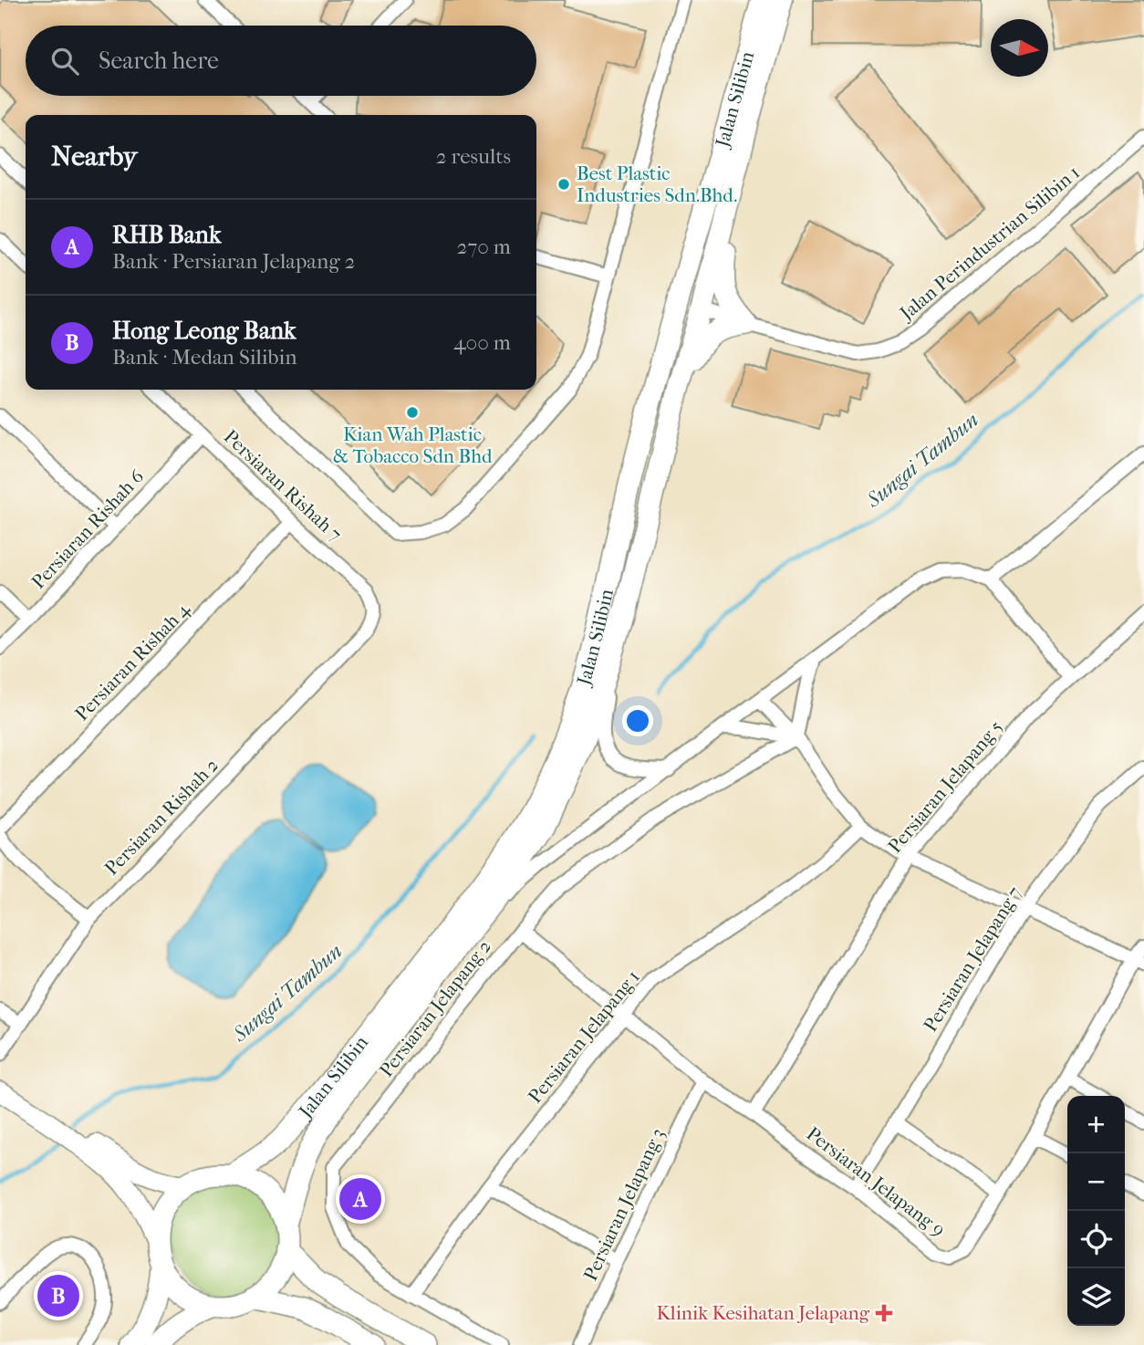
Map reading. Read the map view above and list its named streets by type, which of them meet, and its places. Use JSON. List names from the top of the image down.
{
  "streets": {
    "main road": ["Jalan Silibin"],
    "street": [
      "Jalan Perindustrian Silibin 1",
      "Persiaran Rishah 7",
      "Persiaran Rishah 6",
      "Persiaran Rishah 4",
      "Persiaran Jelapang 5",
      "Persiaran Rishah 2",
      "Persiaran Jelapang 7",
      "Persiaran Jelapang 2",
      "Persiaran Jelapang 1",
      "Persiaran Jelapang 9",
      "Persiaran Jelapang 3"
    ]
  },
  "crossings": [
    ["Jalan Silibin", "Jalan Perindustrian Silibin 1"],
    ["Persiaran Rishah 7", "Persiaran Rishah 6"],
    ["Persiaran Rishah 7", "Persiaran Rishah 4"],
    ["Persiaran Rishah 7", "Persiaran Rishah 2"],
    ["Persiaran Jelapang 5", "Persiaran Jelapang 9"],
    ["Persiaran Jelapang 7", "Persiaran Jelapang 9"],
    ["Persiaran Jelapang 2", "Persiaran Jelapang 1"],
    ["Persiaran Jelapang 2", "Persiaran Jelapang 9"],
    ["Persiaran Jelapang 1", "Persiaran Jelapang 9"],
    ["Persiaran Jelapang 9", "Persiaran Jelapang 3"]
  ],
  "water": ["Sungai Tambun"],
  "places": {
    "other": ["Best Plastic Industries Sdn.Bhd.", "Kian Wah Plastic & Tobacco Sdn Bhd"],
    "health": ["Klinik Kesihatan Jelapang"]
  },
  "north": "right",
  "page": {
    "search": "Search here",
    "heading": ["Nearby", "2 results"],
    "list": [
      {
        "mark": "A",
        "name": "RHB Bank",
        "note": "Bank · Persiaran Jelapang 2",
        "value": "270 m"
      },
      {
        "mark": "B",
        "name": "Hong Leong Bank",
        "note": "Bank · Medan Silibin",
        "value": "400 m"
      }
    ],
    "map_buttons": ["+", "−"],
    "pins": ["A", "B"]
  }
}
